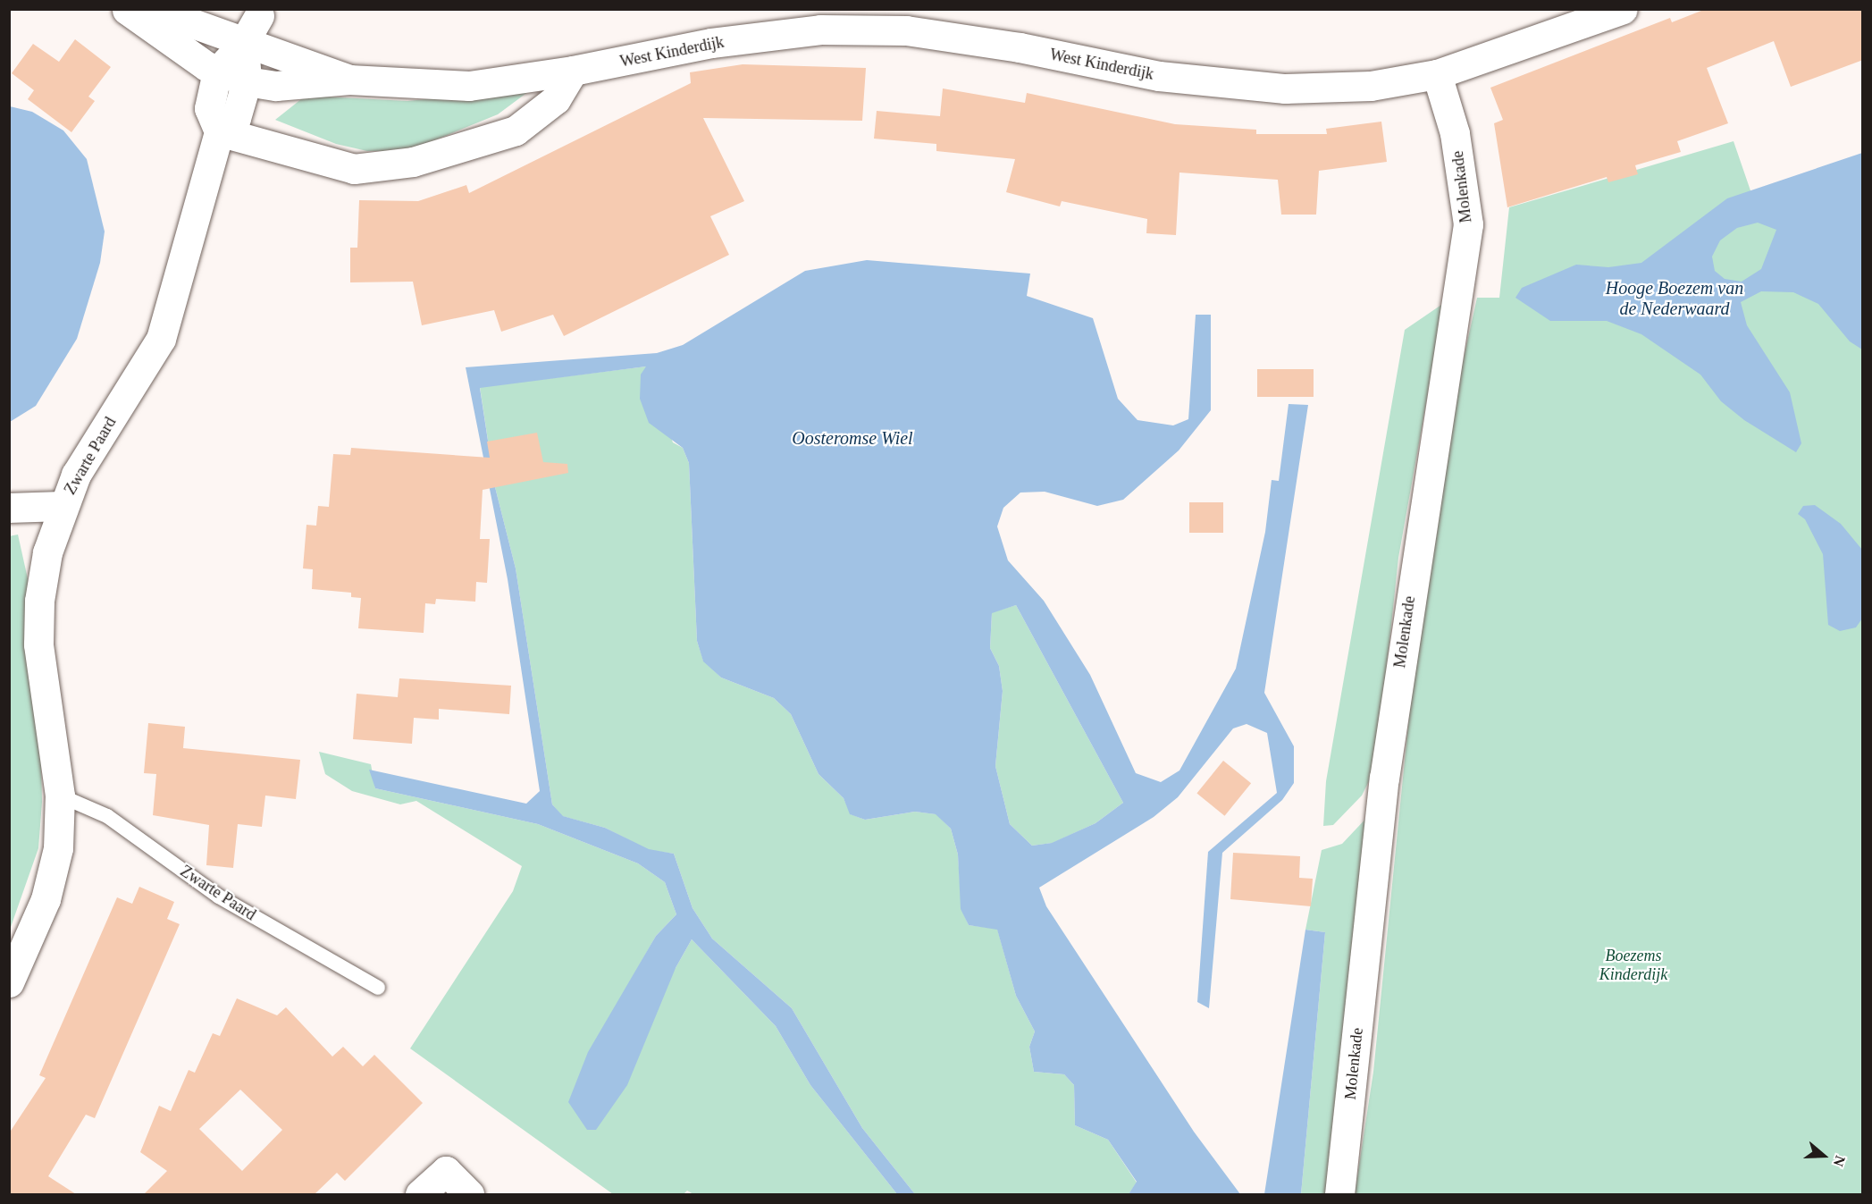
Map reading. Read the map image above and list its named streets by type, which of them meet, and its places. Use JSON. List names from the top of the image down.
{
  "streets": {
    "street": ["West Kinderdijk", "Molenkade", "Zwarte Paard"]
  },
  "crossings": [
    ["West Kinderdijk", "Molenkade"],
    ["West Kinderdijk", "Zwarte Paard"]
  ],
  "water": ["Hooge Boezem van de Nederwaard", "Oosteromse Wiel"],
  "parks": ["Boezems Kinderdijk"],
  "north": "right"
}
